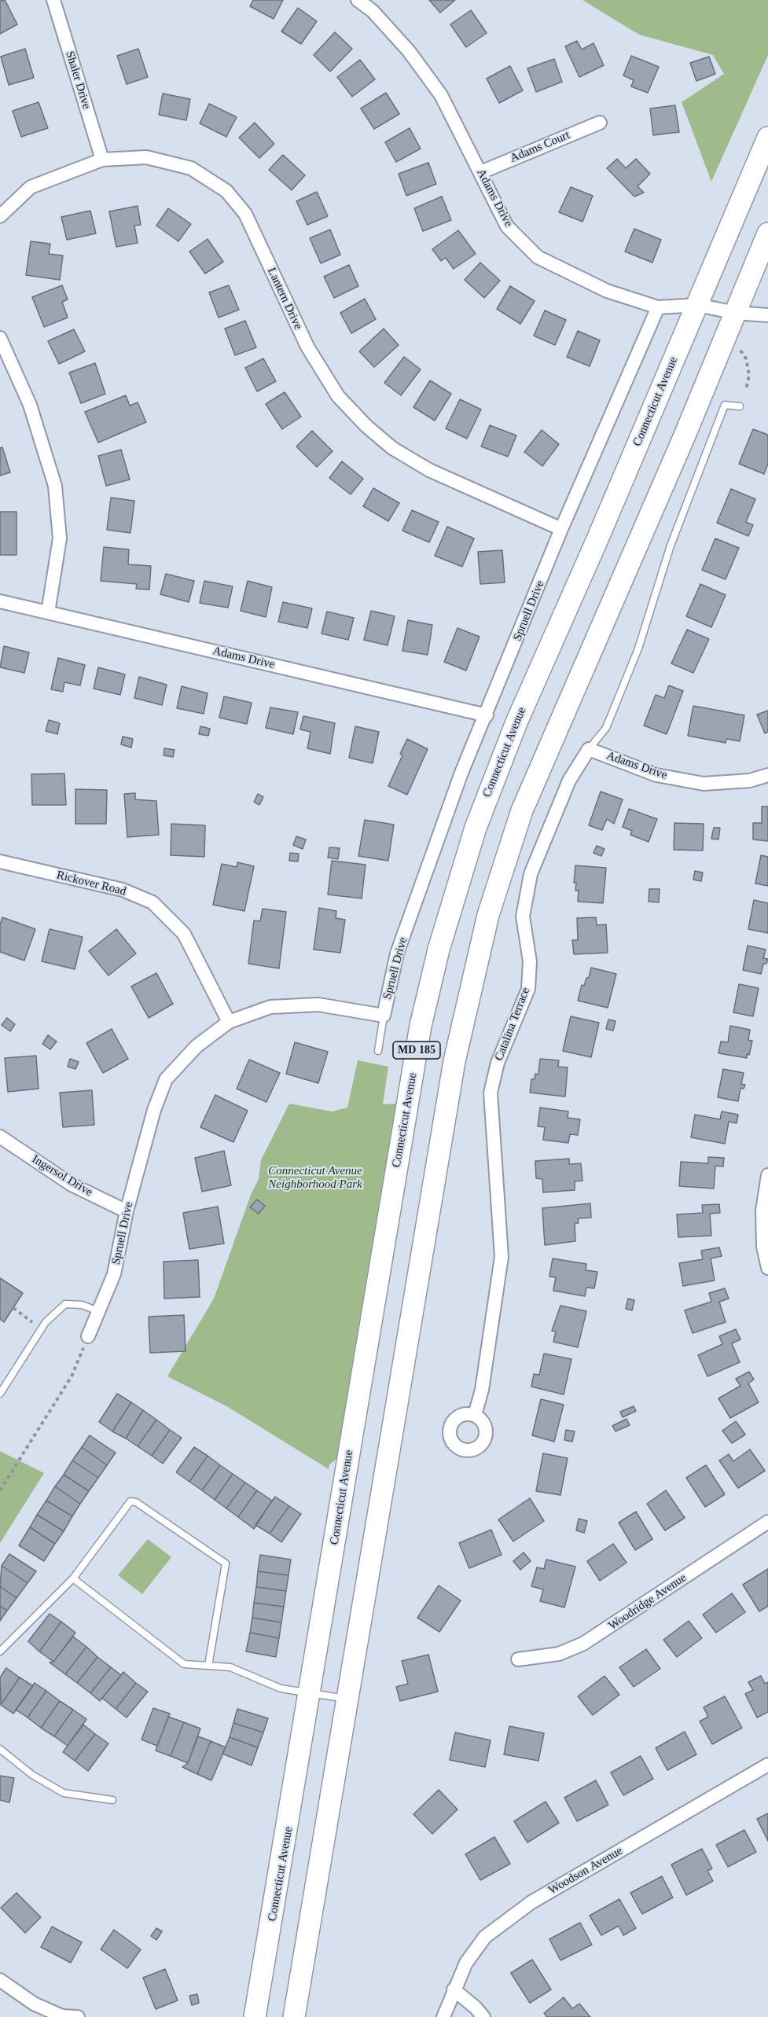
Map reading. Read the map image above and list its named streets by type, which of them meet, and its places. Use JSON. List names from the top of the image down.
{
  "streets": {
    "main road": ["Connecticut Avenue", "MD 185"],
    "street": [
      "Shaler Drive",
      "Adams Court",
      "Adams Drive",
      "Lantern Drive",
      "Spruell Drive",
      "Rickover Road",
      "Catalina Terrace",
      "Ingersol Drive",
      "Woodridge Avenue",
      "Woodson Avenue"
    ]
  },
  "crossings": [
    ["Shaler Drive", "Lantern Drive"],
    ["Adams Court", "Adams Drive"],
    ["Adams Drive", "Connecticut Avenue"],
    ["Adams Drive", "Spruell Drive"],
    ["Adams Drive", "Catalina Terrace"],
    ["Adams Drive", "MD 185"],
    ["Lantern Drive", "Spruell Drive"],
    ["Spruell Drive", "Rickover Road"],
    ["Spruell Drive", "Ingersol Drive"]
  ],
  "parks": ["Connecticut Avenue Neighborhood Park"]
}
